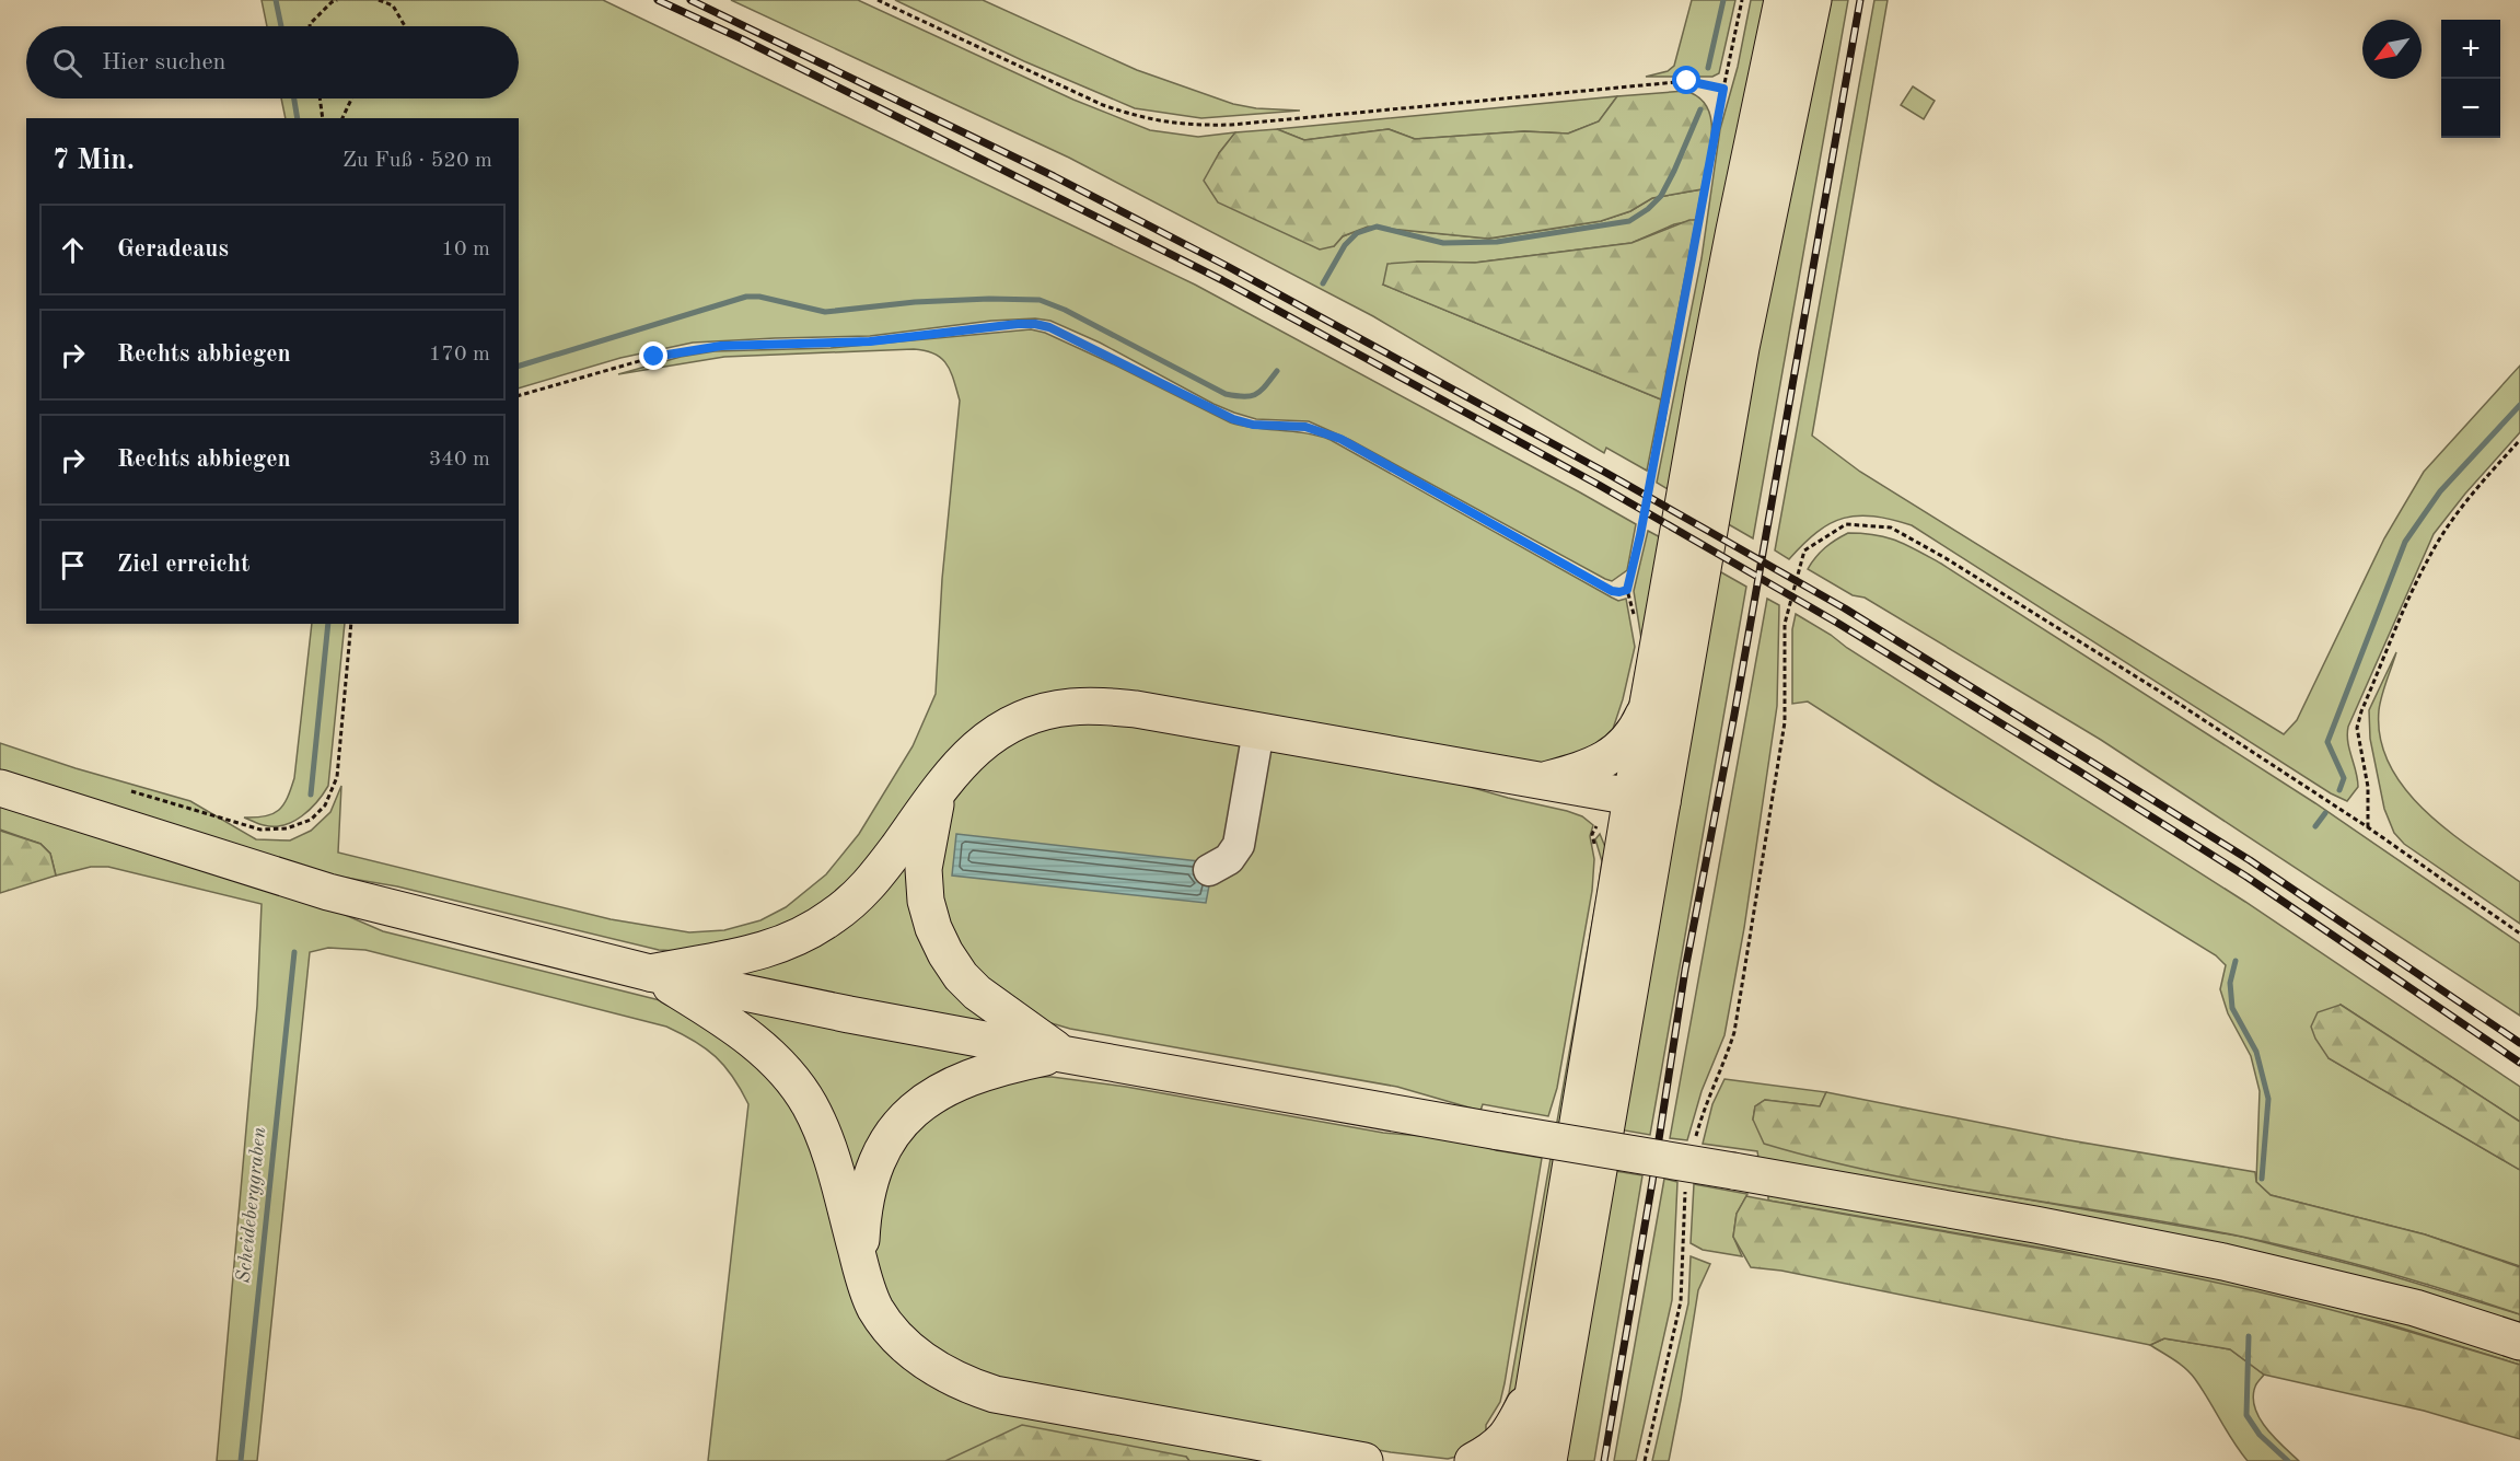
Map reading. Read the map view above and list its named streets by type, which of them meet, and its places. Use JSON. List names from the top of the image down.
{
  "water": ["Scheideberggraben"],
  "north": "bottom left",
  "page": {
    "map_buttons": ["+", "−"],
    "search": "Hier suchen",
    "heading": ["7 Min.", "Zu Fuß · 520 m"],
    "list": [
      ["Geradeaus", "10 m"],
      ["Rechts abbiegen", "170 m"],
      ["Rechts abbiegen", "340 m"],
      "Ziel erreicht"
    ]
  }
}
